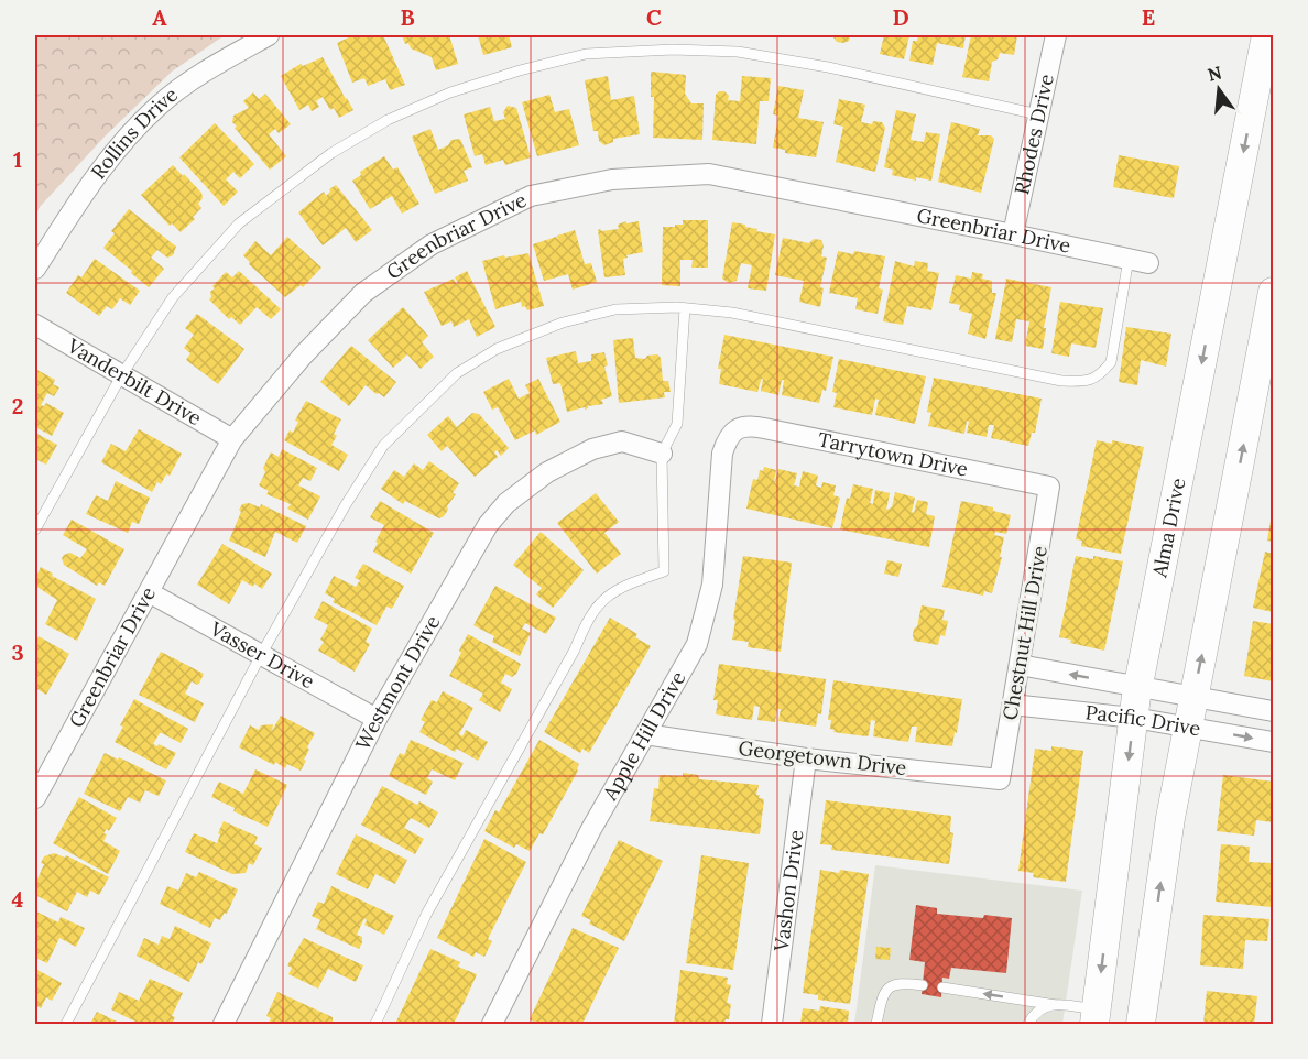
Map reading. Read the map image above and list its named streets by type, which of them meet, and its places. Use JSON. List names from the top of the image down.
{
  "streets": {
    "main road": ["Alma Drive"],
    "street": [
      "Rhodes Drive",
      "Rollins Drive",
      "Greenbriar Drive",
      "Vanderbilt Drive",
      "Tarrytown Drive",
      "Chestnut Hill Drive",
      "Vasser Drive",
      "Westmont Drive",
      "Pacific Drive",
      "Apple Hill Drive",
      "Georgetown Drive",
      "Vashon Drive"
    ]
  },
  "crossings": [
    ["Rhodes Drive", "Greenbriar Drive"],
    ["Greenbriar Drive", "Vanderbilt Drive"],
    ["Greenbriar Drive", "Vasser Drive"],
    ["Tarrytown Drive", "Chestnut Hill Drive"],
    ["Tarrytown Drive", "Apple Hill Drive"],
    ["Alma Drive", "Pacific Drive"],
    ["Chestnut Hill Drive", "Pacific Drive"],
    ["Chestnut Hill Drive", "Georgetown Drive"],
    ["Vasser Drive", "Westmont Drive"],
    ["Apple Hill Drive", "Georgetown Drive"],
    ["Georgetown Drive", "Vashon Drive"]
  ],
  "north": "top",
  "grid": {
    "columns": [
      "A",
      "B",
      "C",
      "D",
      "E"
    ],
    "rows": [
      "1",
      "2",
      "3",
      "4"
    ]
  }
}
